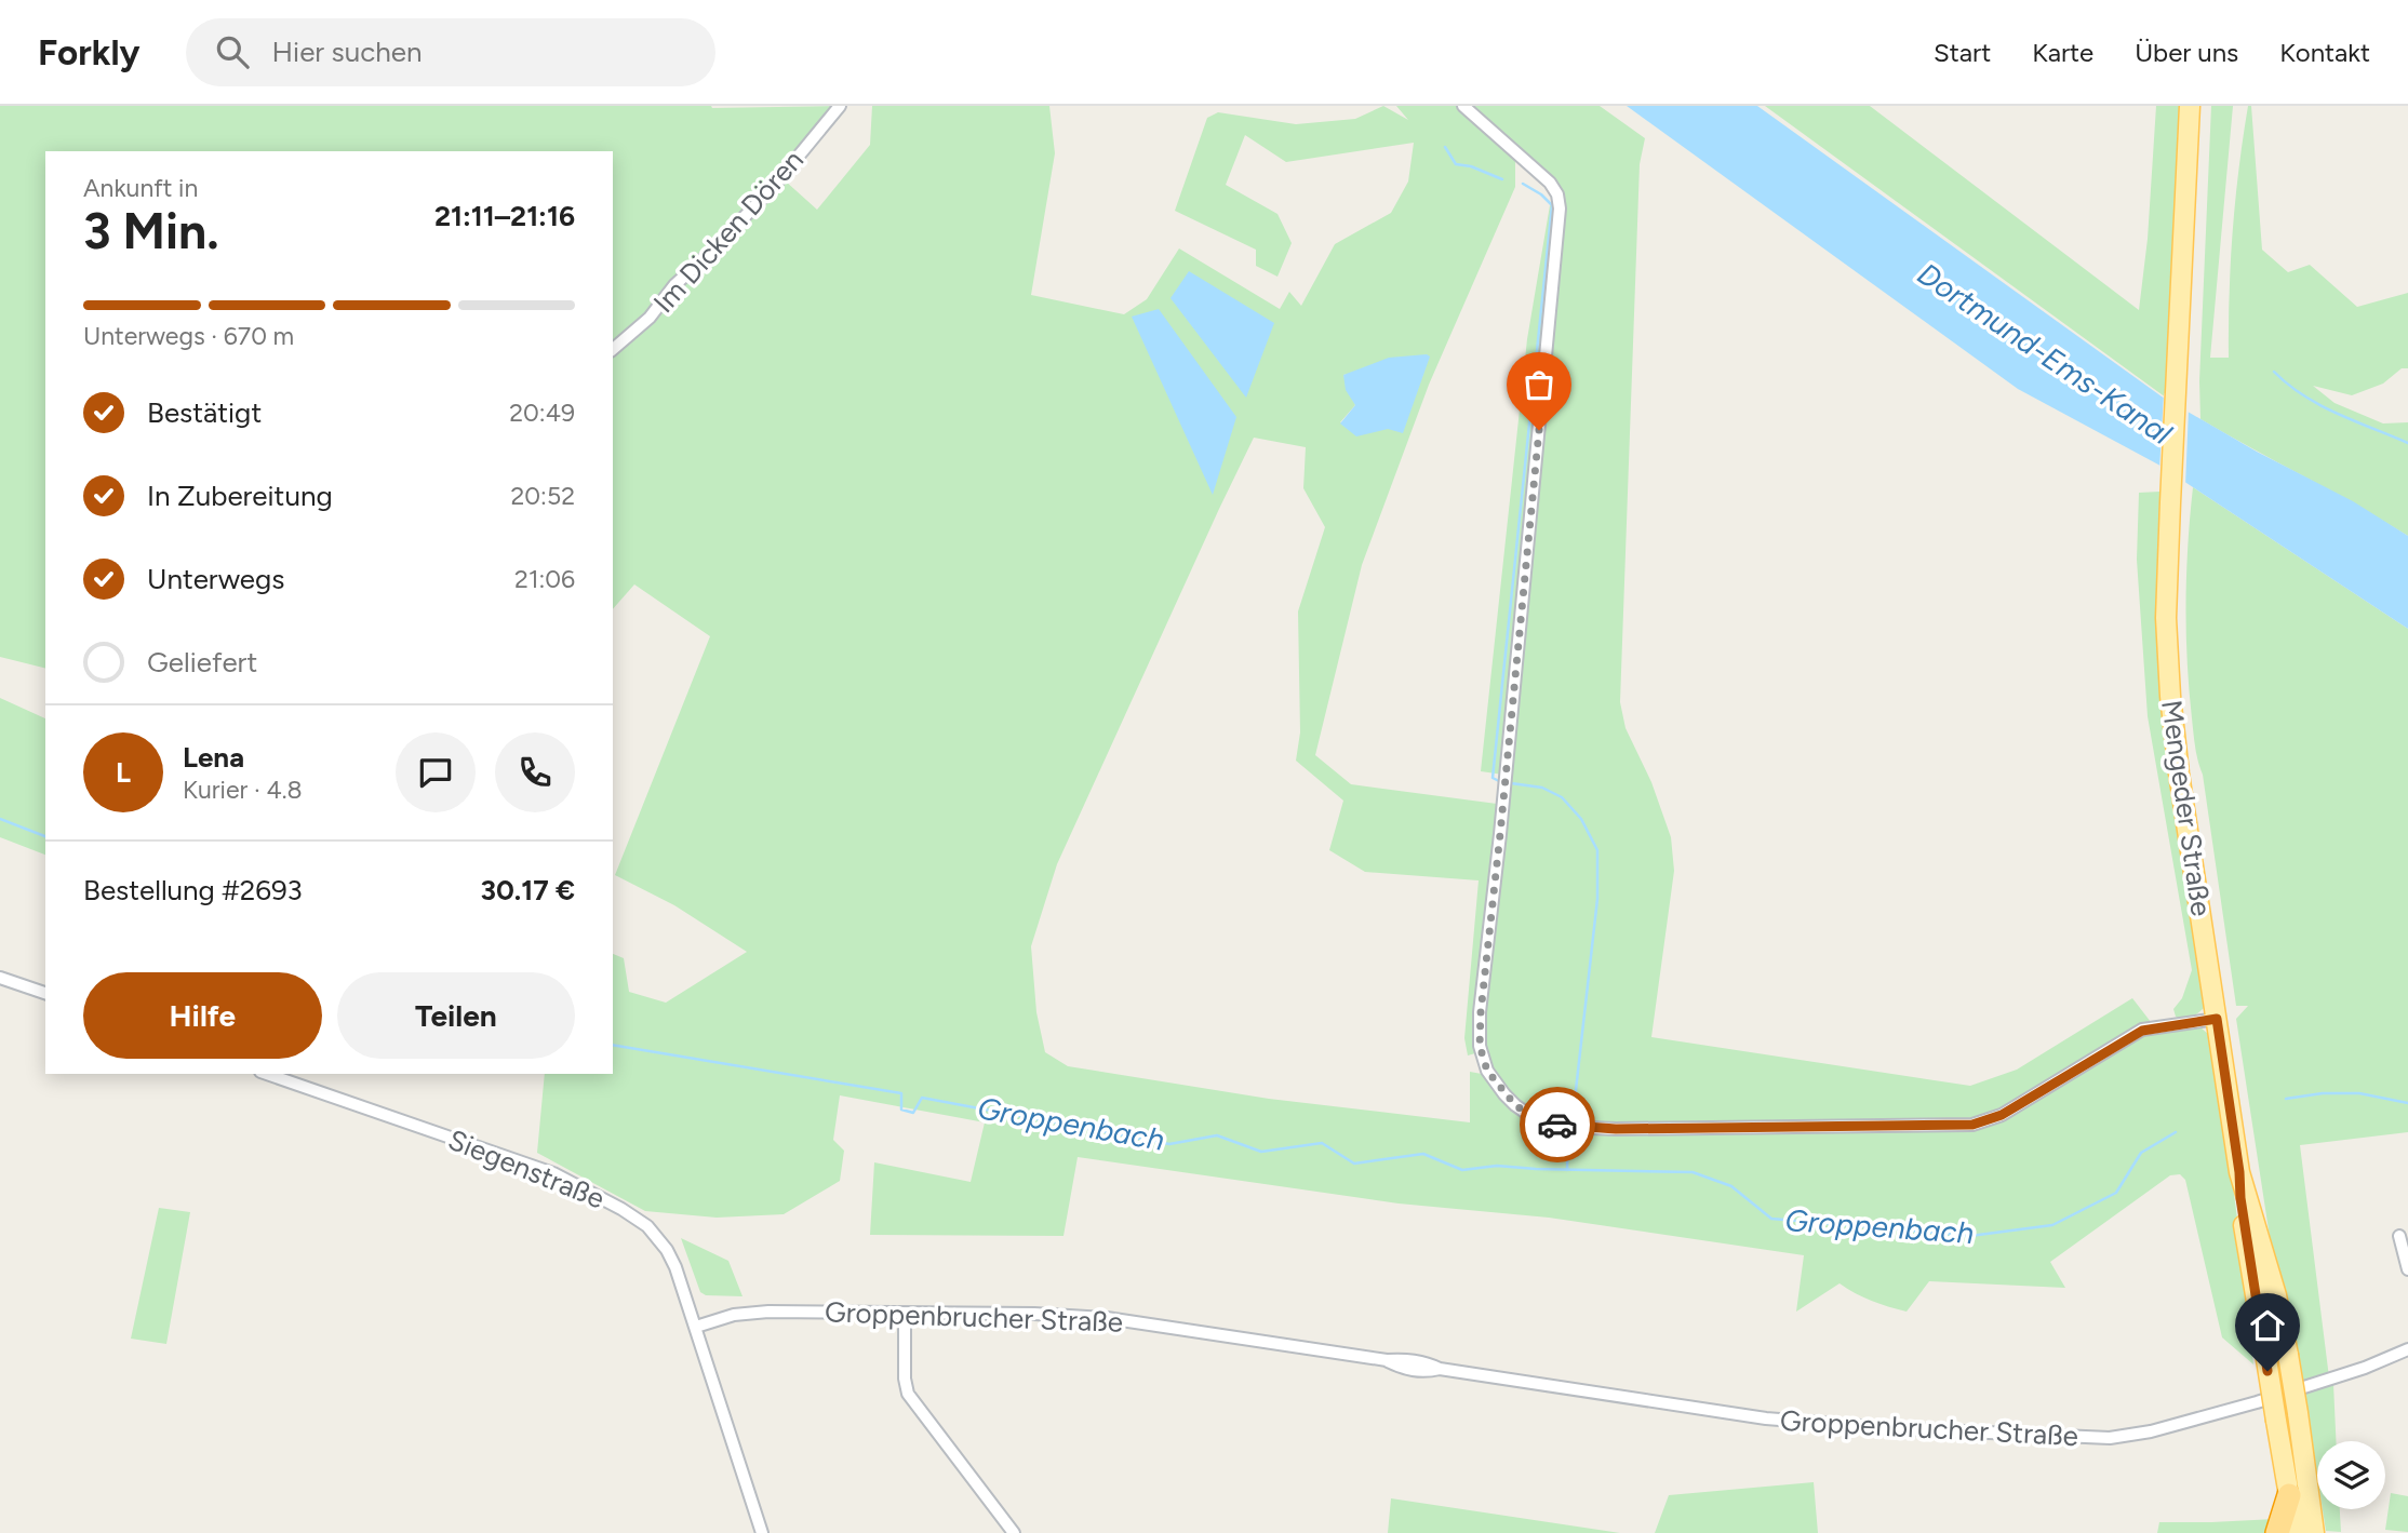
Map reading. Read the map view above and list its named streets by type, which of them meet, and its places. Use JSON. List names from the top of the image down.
{
  "streets": {
    "main road": ["Mengeder Straße"],
    "street": ["Im Dicken Dören", "Siegenstraße", "Groppenbrucher Straße"]
  },
  "crossings": [
    ["Siegenstraße", "Groppenbrucher Straße"]
  ],
  "water": ["Dortmund-Ems-Kanal", "Groppenbach"],
  "page": {
    "header": "Forkly",
    "search": "Hier suchen",
    "nav": [
      "Start",
      "Karte",
      "Über uns",
      "Kontakt"
    ],
    "heading": ["3 Min.", "Ankunft in", "21:11–21:16"],
    "panel": [
      "Lena",
      "Kurier · 4.8",
      "Bestellung #2693",
      "30.17 €"
    ],
    "bar": "Unterwegs · 670 m",
    "list": [
      ["Bestätigt", "20:49"],
      ["In Zubereitung", "20:52"],
      ["Unterwegs", "21:06"],
      "Geliefert"
    ],
    "round": "L",
    "buttons": ["Hilfe", "Teilen"]
  }
}
